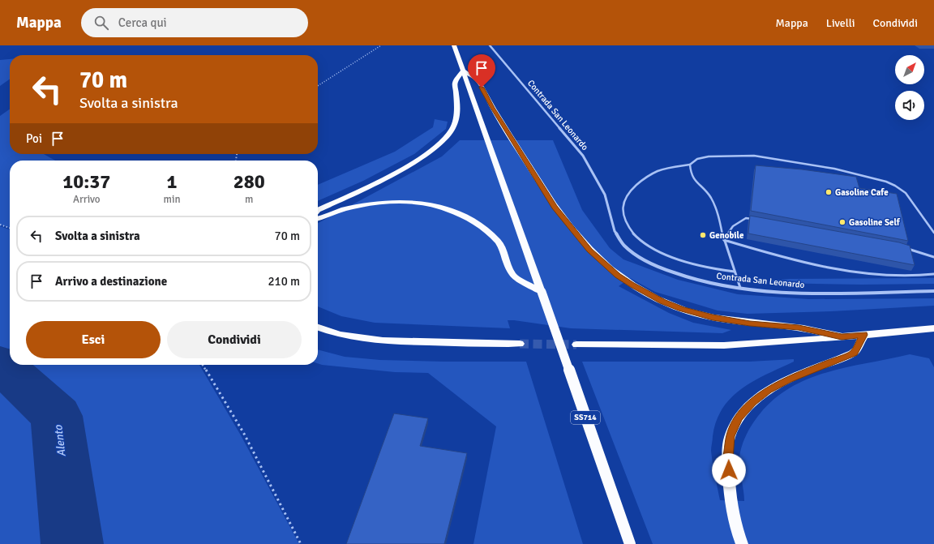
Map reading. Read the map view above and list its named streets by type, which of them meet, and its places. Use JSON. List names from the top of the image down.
{
  "streets": {
    "highway": ["SS714"],
    "street": ["Contrada San Leonardo"]
  },
  "water": ["Alento"],
  "places": ["Gasoline Cafe", "Gasoline Self", "Genobile"],
  "north": "top right",
  "page": {
    "header": "Mappa",
    "search": "Cerca qui",
    "nav": ["Mappa", "Livelli", "Condividi"],
    "turn": ["70 m", "Svolta a sinistra"],
    "then": "Poi",
    "eta": [
      "10:37",
      "Arrivo",
      "1",
      "min",
      "280",
      "m"
    ],
    "list": [
      {
        "name": "Svolta a sinistra",
        "value": "70 m"
      },
      {
        "name": "Arrivo a destinazione",
        "value": "210 m"
      }
    ],
    "buttons": ["Esci", "Condividi"]
  }
}
